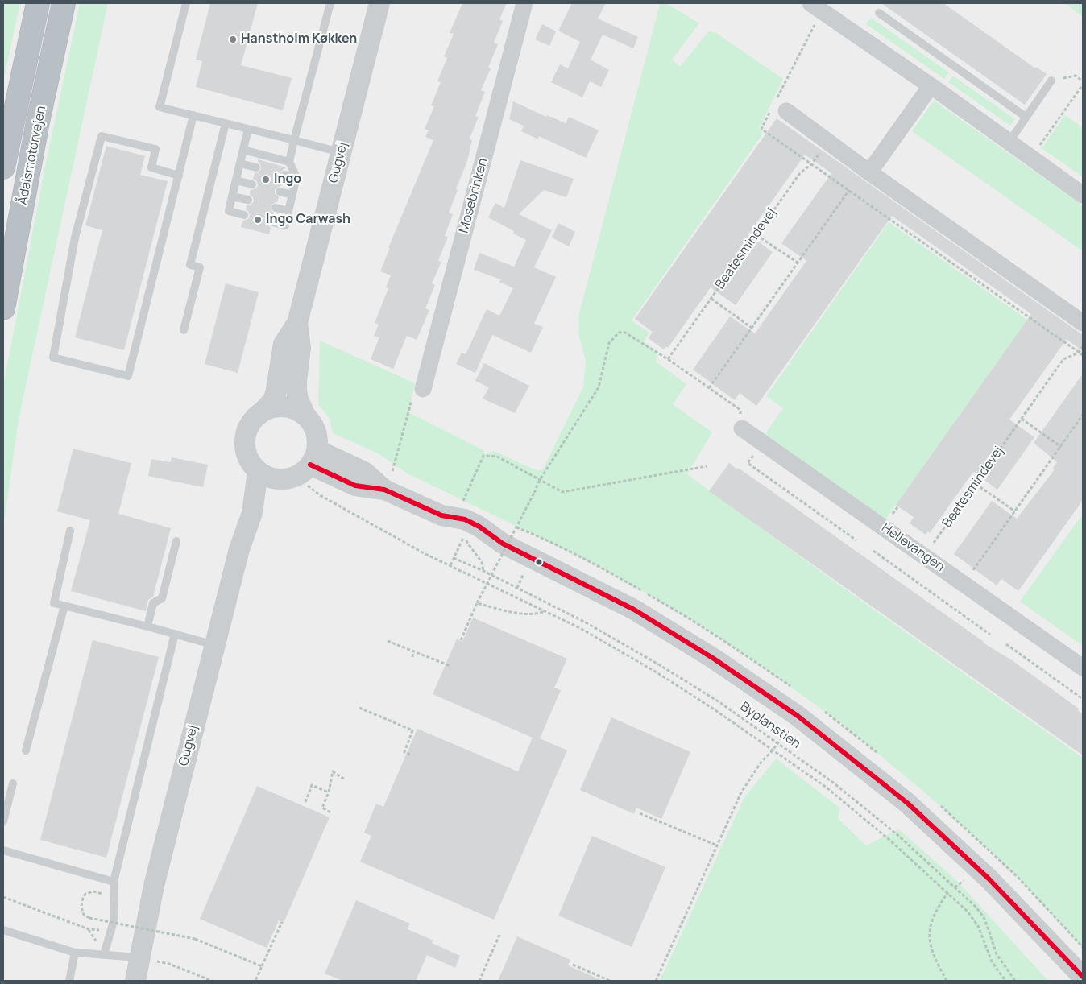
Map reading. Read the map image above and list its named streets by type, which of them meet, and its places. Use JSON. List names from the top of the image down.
{
  "streets": {
    "highway": ["Ådalsmotorvejen"],
    "street": ["Gugvej", "Mosebrinken", "Hellevangen"],
    "path": ["Beatesmindevej", "Byplanstien"]
  },
  "places": ["Hanstholm Køkken", "Ingo", "Ingo Carwash"]
}
